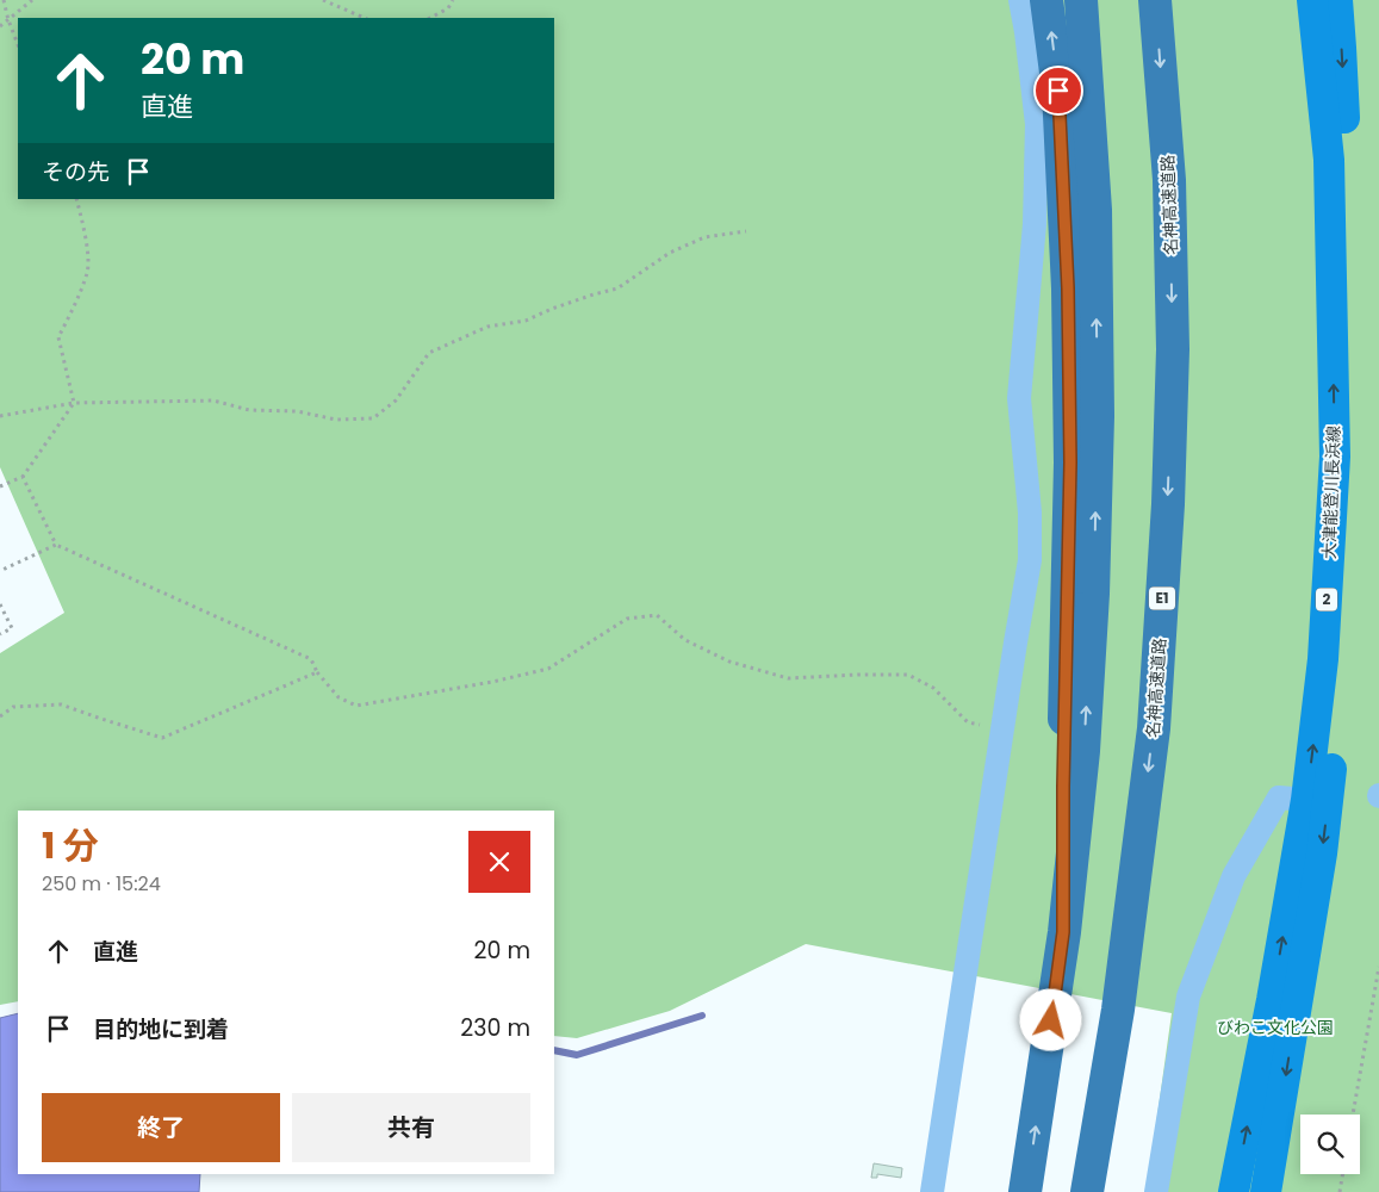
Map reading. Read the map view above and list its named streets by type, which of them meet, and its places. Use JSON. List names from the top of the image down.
{
  "streets": {
    "highway": ["名神高速道路", "E1"],
    "main road": ["大津能登川長浜線", "2"]
  },
  "parks": ["びわこ文化公園"],
  "page": {
    "turn": ["20 m", "直進"],
    "then": "その先",
    "heading": ["1 分", "250 m · 15:24"],
    "list": [
      {
        "name": "直進",
        "value": "20 m"
      },
      {
        "name": "目的地に到着",
        "value": "230 m"
      }
    ],
    "buttons": ["終了", "共有"]
  }
}
